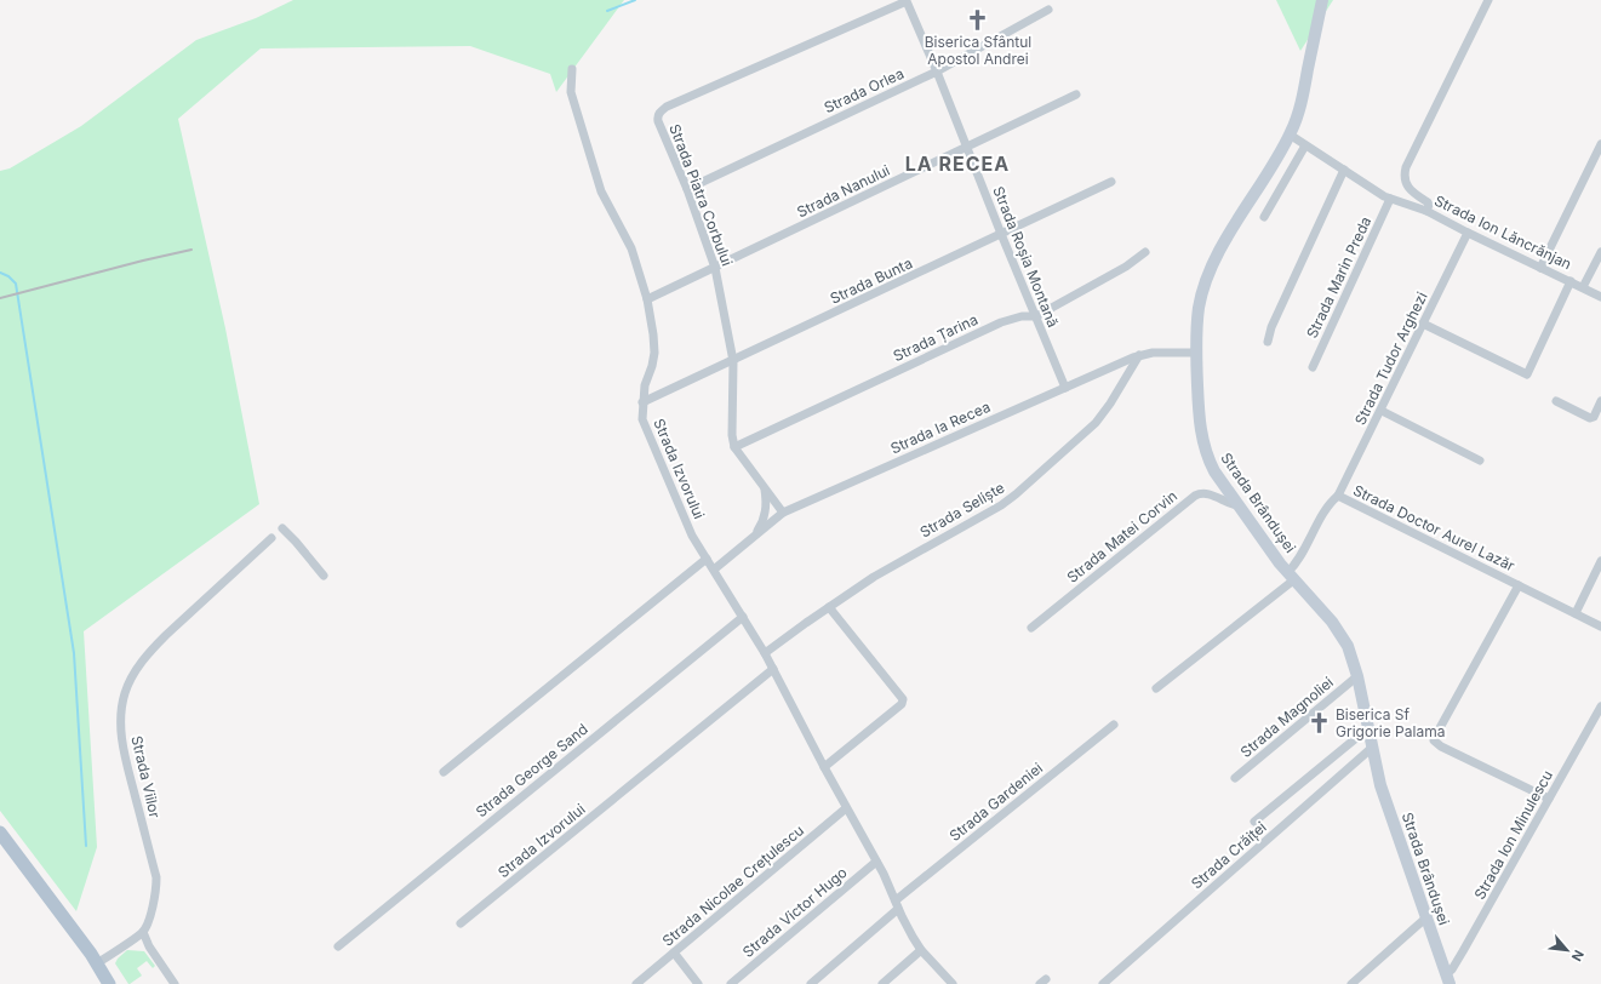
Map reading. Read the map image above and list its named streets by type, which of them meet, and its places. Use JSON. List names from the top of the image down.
{
  "streets": {
    "main road": ["Strada Brândușei"],
    "street": [
      "Strada Orlea",
      "Strada Nanului",
      "Strada Piatra Corbului",
      "Strada Ion Lăncrănjan",
      "Strada Roșia Montană",
      "Strada Marin Preda",
      "Strada Bunta",
      "Strada Țarina",
      "Strada Tudor Arghezi",
      "Strada la Recea",
      "Strada Izvorului",
      "Strada Seliște",
      "Strada Doctor Aurel Lazăr",
      "Strada Matei Corvin",
      "Strada Magnoliei",
      "Strada George Sand",
      "Strada Viilor",
      "Strada Gardeniei",
      "Strada Ion Minulescu",
      "Strada Crăiței",
      "Strada Nicolae Crețulescu",
      "Strada Victor Hugo"
    ]
  },
  "crossings": [
    ["Strada Orlea", "Strada Piatra Corbului"],
    ["Strada Orlea", "Strada Roșia Montană"],
    ["Strada Nanului", "Strada Piatra Corbului"],
    ["Strada Nanului", "Strada Roșia Montană"],
    ["Strada Nanului", "Strada Izvorului"],
    ["Strada Piatra Corbului", "Strada Roșia Montană"],
    ["Strada Piatra Corbului", "Strada Bunta"],
    ["Strada Piatra Corbului", "Strada Țarina"],
    ["Strada Ion Lăncrănjan", "Strada Marin Preda"],
    ["Strada Ion Lăncrănjan", "Strada Tudor Arghezi"],
    ["Strada Ion Lăncrănjan", "Strada Brândușei"],
    ["Strada Roșia Montană", "Strada Bunta"],
    ["Strada Roșia Montană", "Strada Țarina"],
    ["Strada Roșia Montană", "Strada la Recea"],
    ["Strada Bunta", "Strada Izvorului"],
    ["Strada Tudor Arghezi", "Strada Doctor Aurel Lazăr"],
    ["Strada la Recea", "Strada Izvorului"],
    ["Strada la Recea", "Strada Brândușei"],
    ["Strada la Recea", "Strada Seliște"],
    ["Strada Izvorului", "Strada Seliște"],
    ["Strada Izvorului", "Strada George Sand"],
    ["Strada Izvorului", "Strada Gardeniei"],
    ["Strada Izvorului", "Strada Nicolae Crețulescu"],
    ["Strada Izvorului", "Strada Victor Hugo"],
    ["Strada Brândușei", "Strada Doctor Aurel Lazăr"],
    ["Strada Brândușei", "Strada Matei Corvin"],
    ["Strada Brândușei", "Strada Magnoliei"],
    ["Strada Brândușei", "Strada Ion Minulescu"],
    ["Strada Brândușei", "Strada Crăiței"]
  ],
  "districts": ["LA RECEA"],
  "places": {
    "church": ["Biserica Sfântul Apostol Andrei", "Biserica Sf Grigorie Palama"]
  },
  "north": "bottom right"
}
